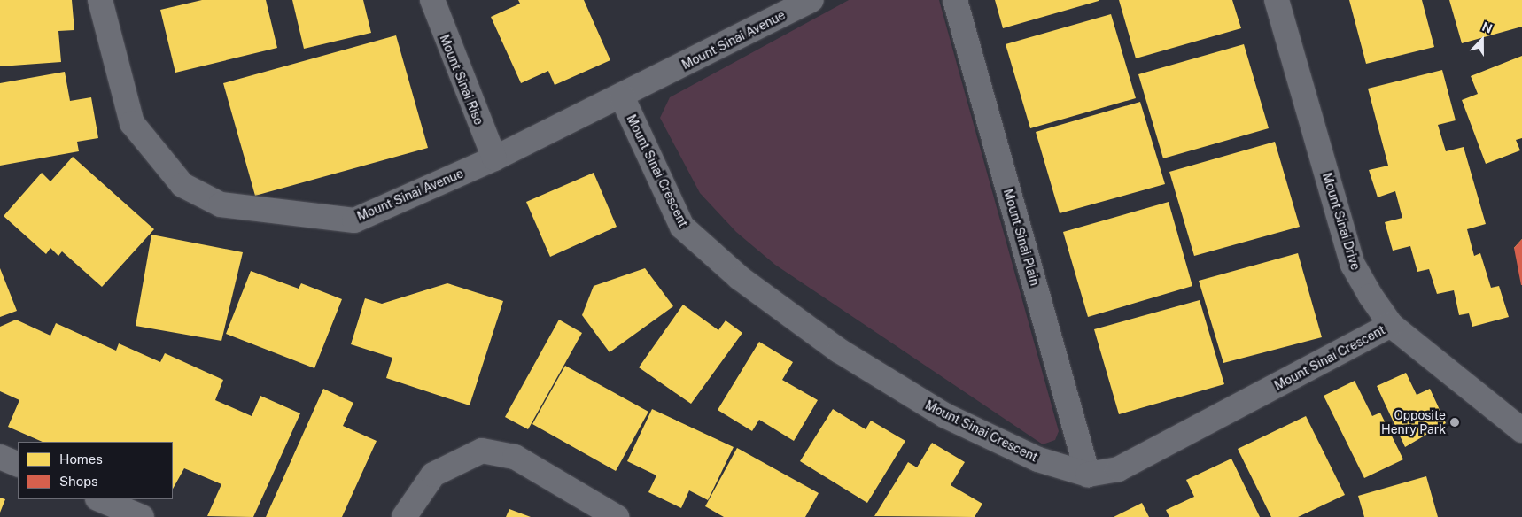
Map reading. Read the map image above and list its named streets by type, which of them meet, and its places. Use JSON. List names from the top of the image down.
{
  "streets": {
    "street": [
      "Mount Sinai Avenue",
      "Mount Sinai Rise",
      "Mount Sinai Crescent",
      "Mount Sinai Drive",
      "Mount Sinai Plain"
    ]
  },
  "crossings": [
    ["Mount Sinai Avenue", "Mount Sinai Rise"],
    ["Mount Sinai Avenue", "Mount Sinai Crescent"],
    ["Mount Sinai Crescent", "Mount Sinai Drive"],
    ["Mount Sinai Crescent", "Mount Sinai Plain"]
  ],
  "places": ["Opposite Henry Park"],
  "legend": ["Homes", "Shops"],
  "north": "top"
}
